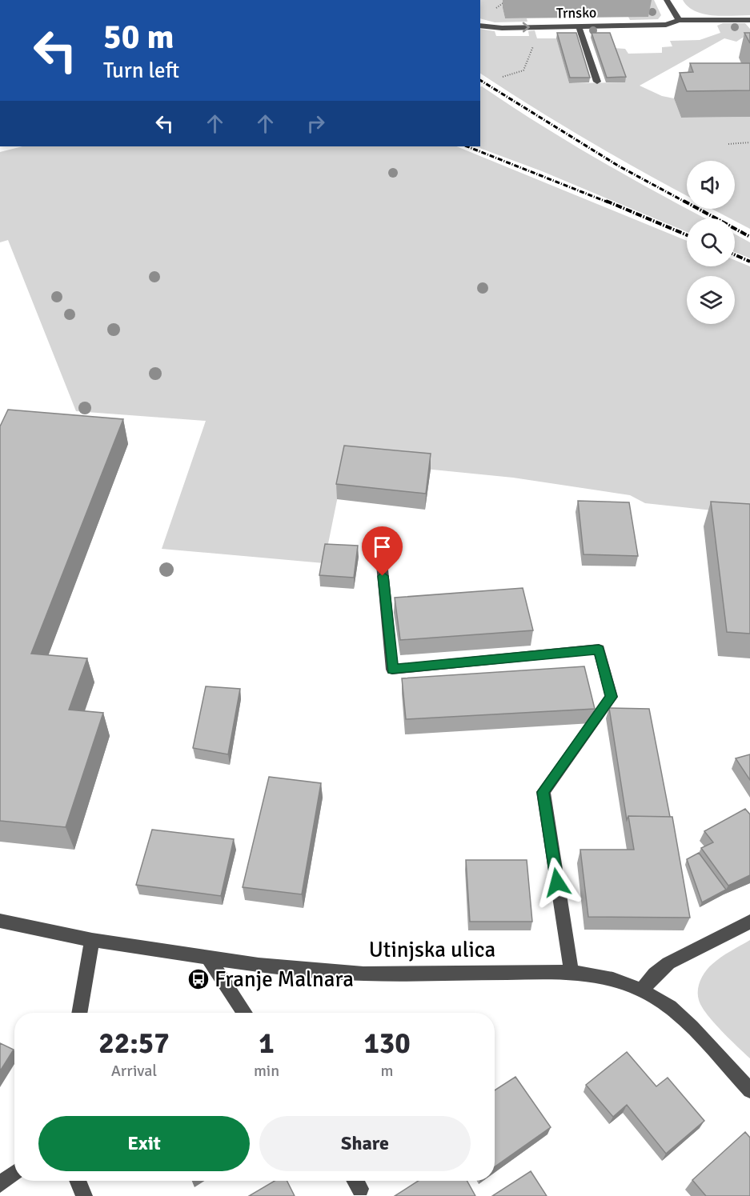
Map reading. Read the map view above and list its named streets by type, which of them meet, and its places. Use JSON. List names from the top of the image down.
{
  "streets": {
    "street": ["Trnsko", "Utinjska ulica"]
  },
  "places": {
    "bus stop": ["Franje Malnara"]
  },
  "page": {
    "turn": ["50 m", "Turn left"],
    "eta": [
      "22:57",
      "Arrival",
      "1",
      "min",
      "130",
      "m"
    ],
    "buttons": ["Exit", "Share"]
  }
}
